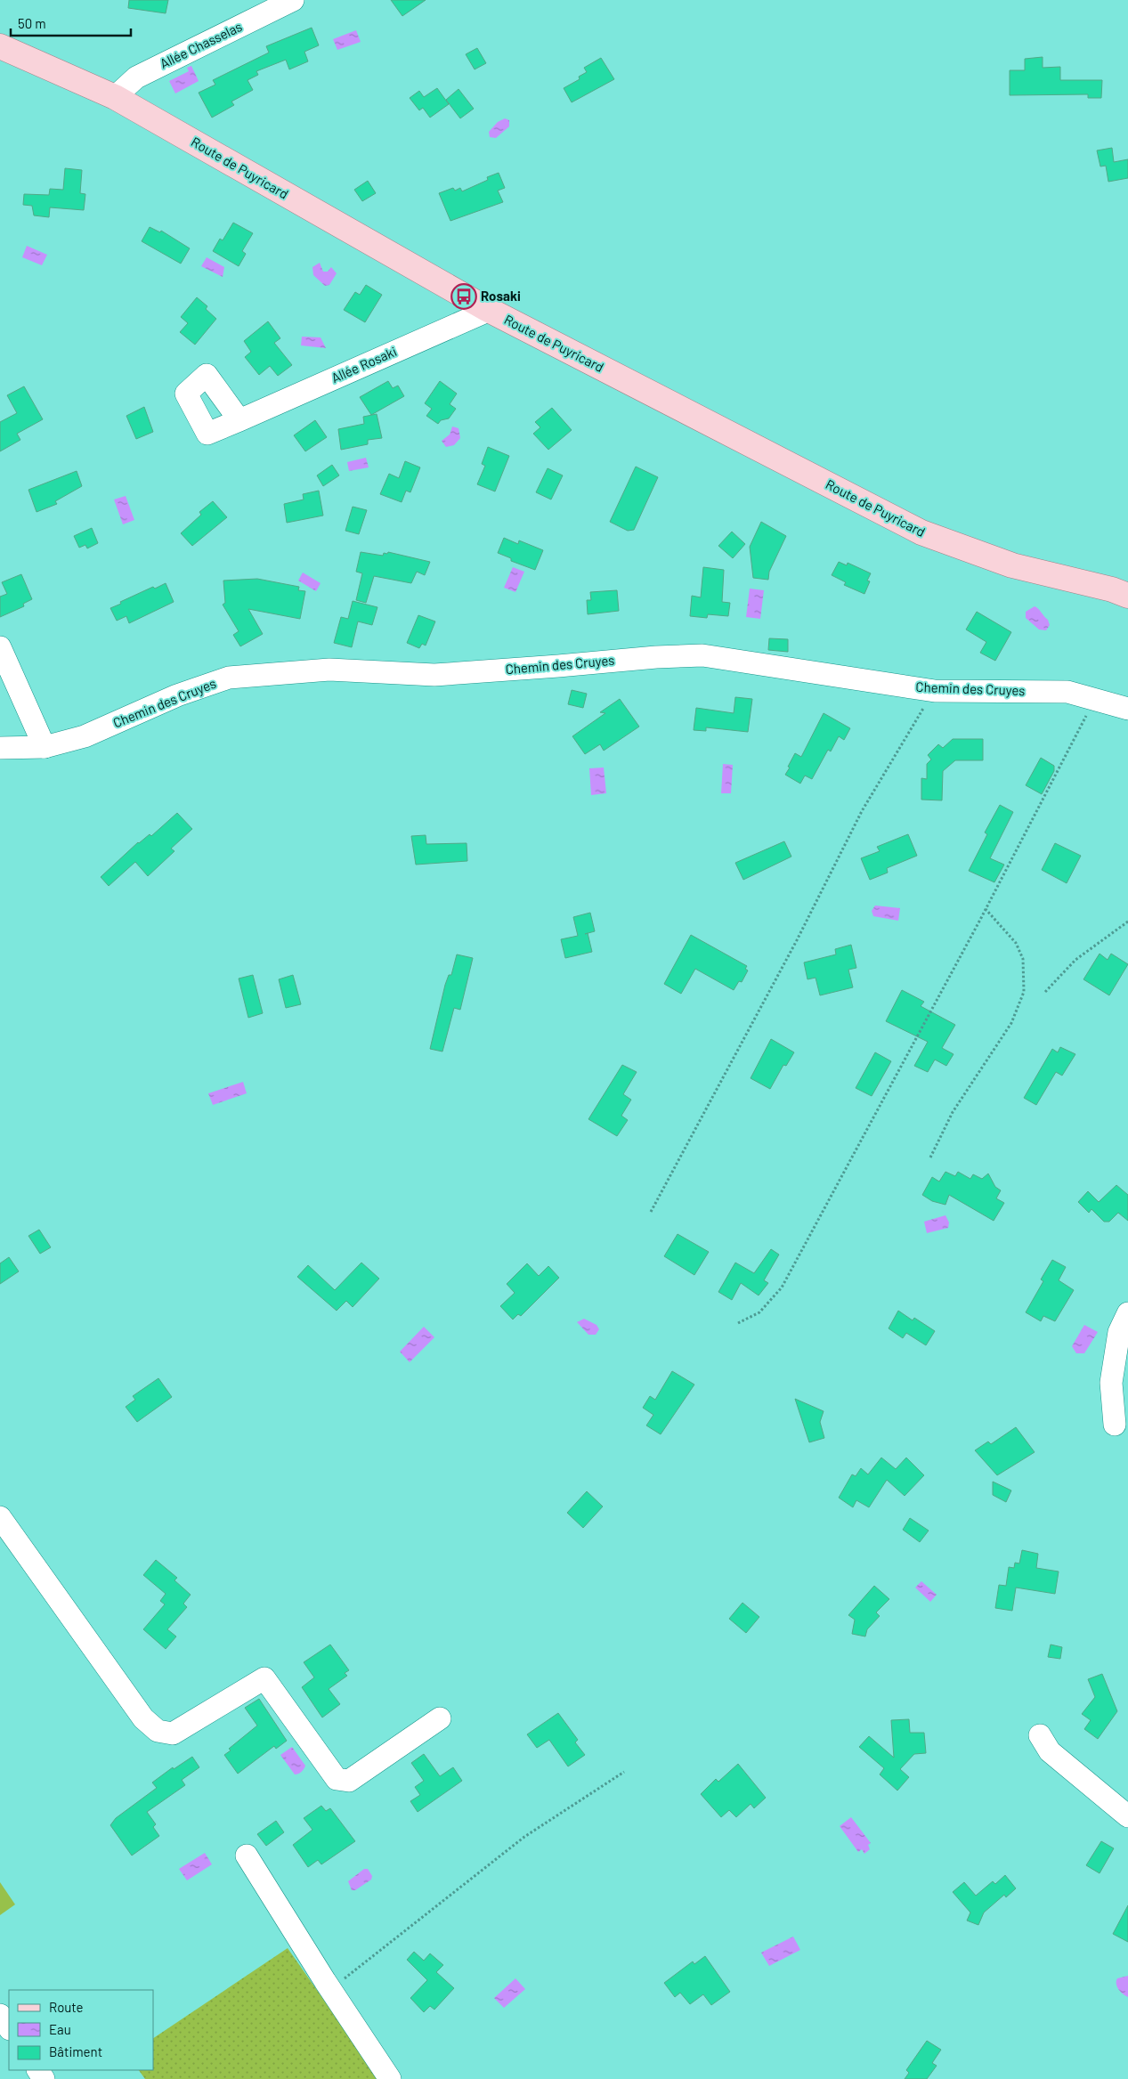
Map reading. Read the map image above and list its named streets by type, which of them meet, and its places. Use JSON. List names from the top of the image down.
{
  "streets": {
    "main road": ["Route de Puyricard"],
    "street": ["Allée Chasselas", "Allée Rosaki", "Chemin des Cruyes"]
  },
  "crossings": [
    ["Allée Chasselas", "Route de Puyricard"],
    ["Route de Puyricard", "Allée Rosaki"]
  ],
  "places": {
    "bus stop": ["Rosaki"]
  },
  "legend": ["Route", "Eau", "Bâtiment"],
  "scale_bar": "50 m"
}
